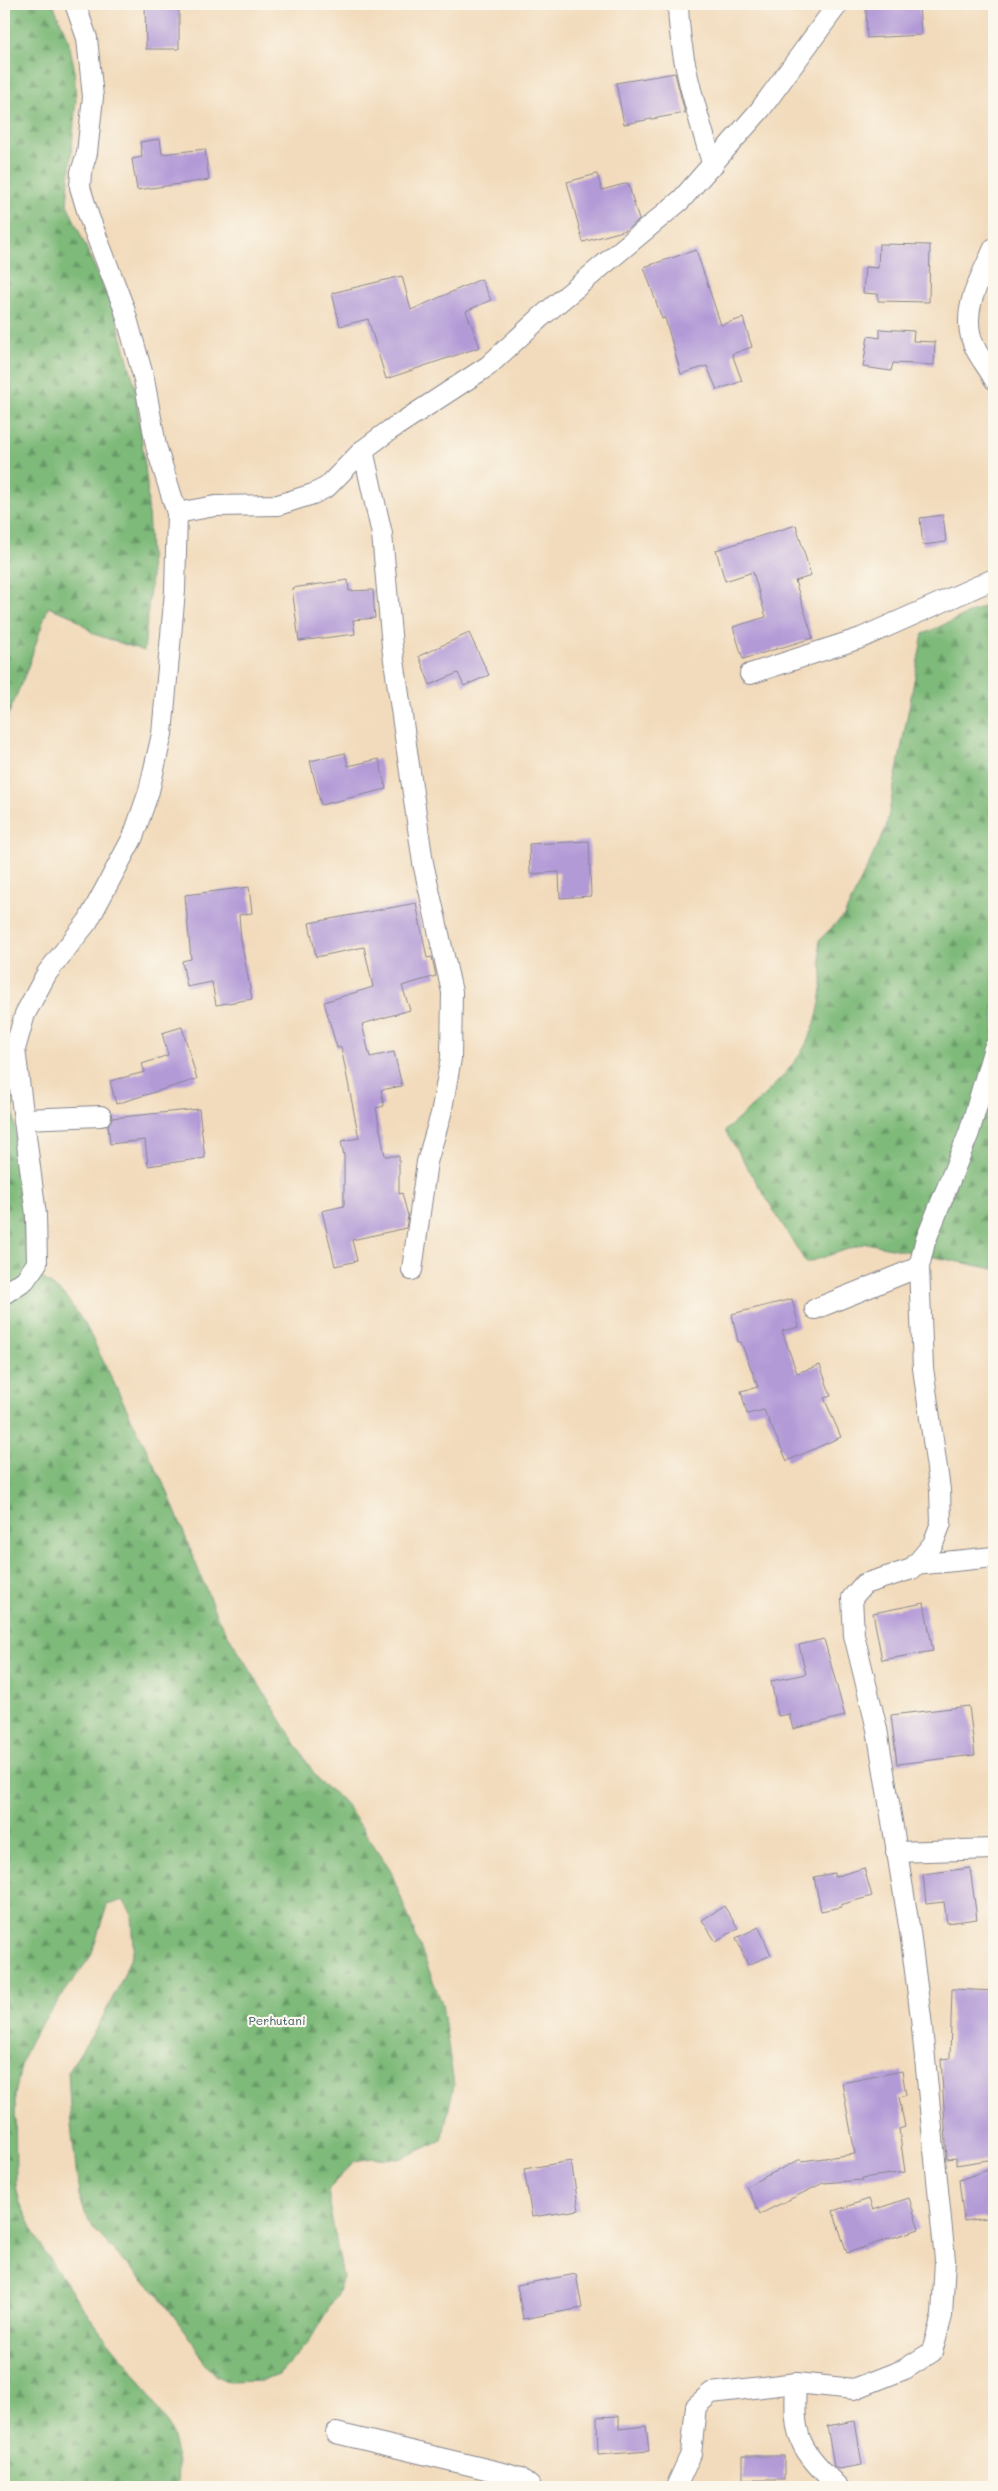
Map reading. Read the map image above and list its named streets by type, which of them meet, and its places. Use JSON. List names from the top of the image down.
{
  "parks": ["Perhutani"]
}
